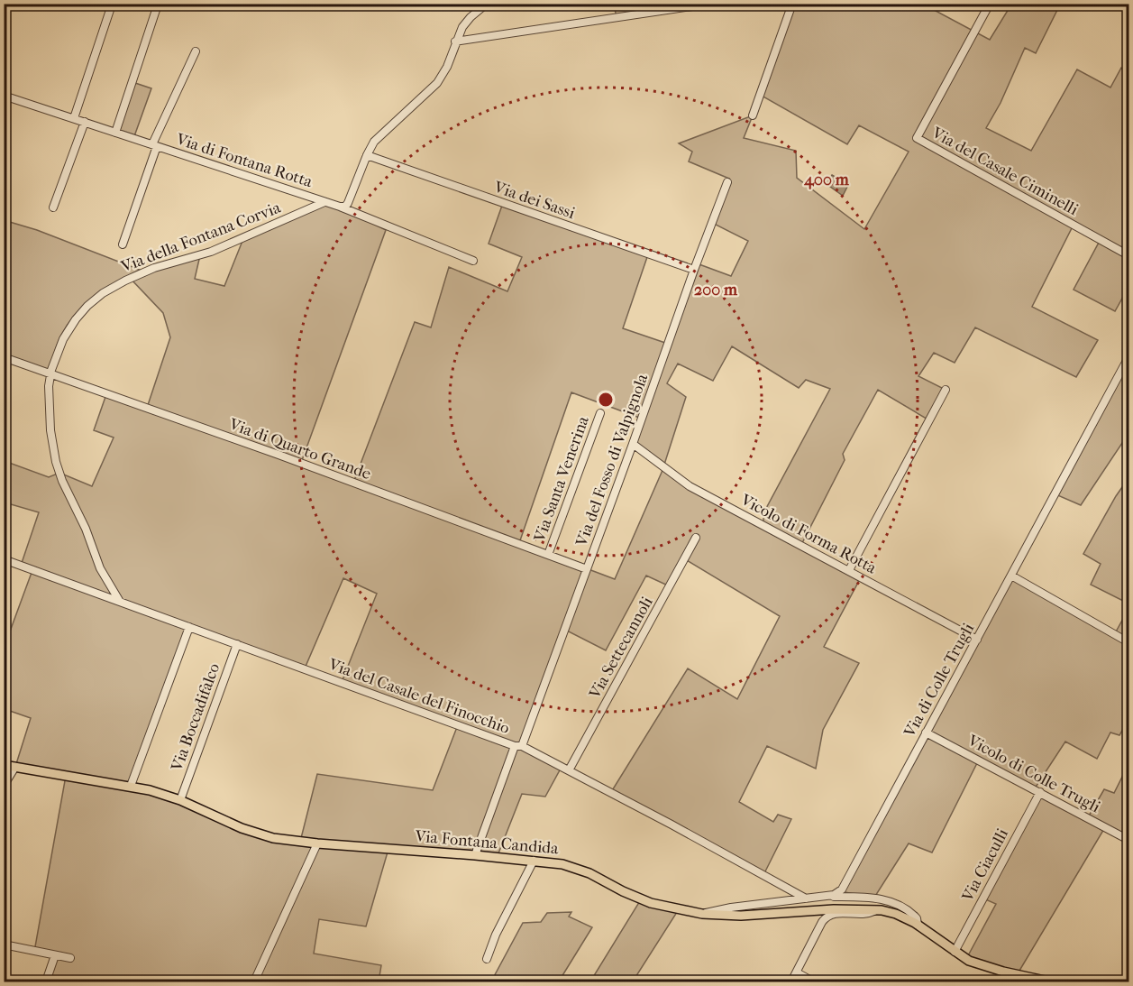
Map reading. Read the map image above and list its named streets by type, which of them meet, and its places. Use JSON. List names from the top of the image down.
{
  "streets": {
    "main road": ["Via Fontana Candida"],
    "street": [
      "Via di Fontana Rotta",
      "Via del Casale Ciminelli",
      "Via dei Sassi",
      "Via della Fontana Corvia",
      "Via di Quarto Grande",
      "Via del Fosso di Valpignola",
      "Via Santa Venerina",
      "Vicolo di Forma Rotta",
      "Via Settecannoli",
      "Via di Colle Trugli",
      "Via del Casale del Finocchio",
      "Via Boccadifalco",
      "Vicolo di Colle Trugli",
      "Via Ciaculli"
    ]
  },
  "crossings": [
    ["Via di Fontana Rotta", "Via della Fontana Corvia"],
    ["Via dei Sassi", "Via del Fosso di Valpignola"],
    ["Via della Fontana Corvia", "Via di Quarto Grande"],
    ["Via della Fontana Corvia", "Via del Casale del Finocchio"],
    ["Via di Quarto Grande", "Via del Fosso di Valpignola"],
    ["Via di Quarto Grande", "Via Santa Venerina"],
    ["Via del Fosso di Valpignola", "Vicolo di Forma Rotta"],
    ["Via del Fosso di Valpignola", "Via del Casale del Finocchio"],
    ["Via del Fosso di Valpignola", "Via Fontana Candida"],
    ["Vicolo di Forma Rotta", "Via di Colle Trugli"],
    ["Via Settecannoli", "Via del Casale del Finocchio"],
    ["Via di Colle Trugli", "Via del Casale del Finocchio"],
    ["Via di Colle Trugli", "Vicolo di Colle Trugli"],
    ["Via di Colle Trugli", "Via Fontana Candida"],
    ["Via del Casale del Finocchio", "Via Boccadifalco"],
    ["Via Boccadifalco", "Via Fontana Candida"],
    ["Vicolo di Colle Trugli", "Via Ciaculli"],
    ["Via Fontana Candida", "Via Ciaculli"]
  ],
  "rings": ["400 m", "200 m"]
}
